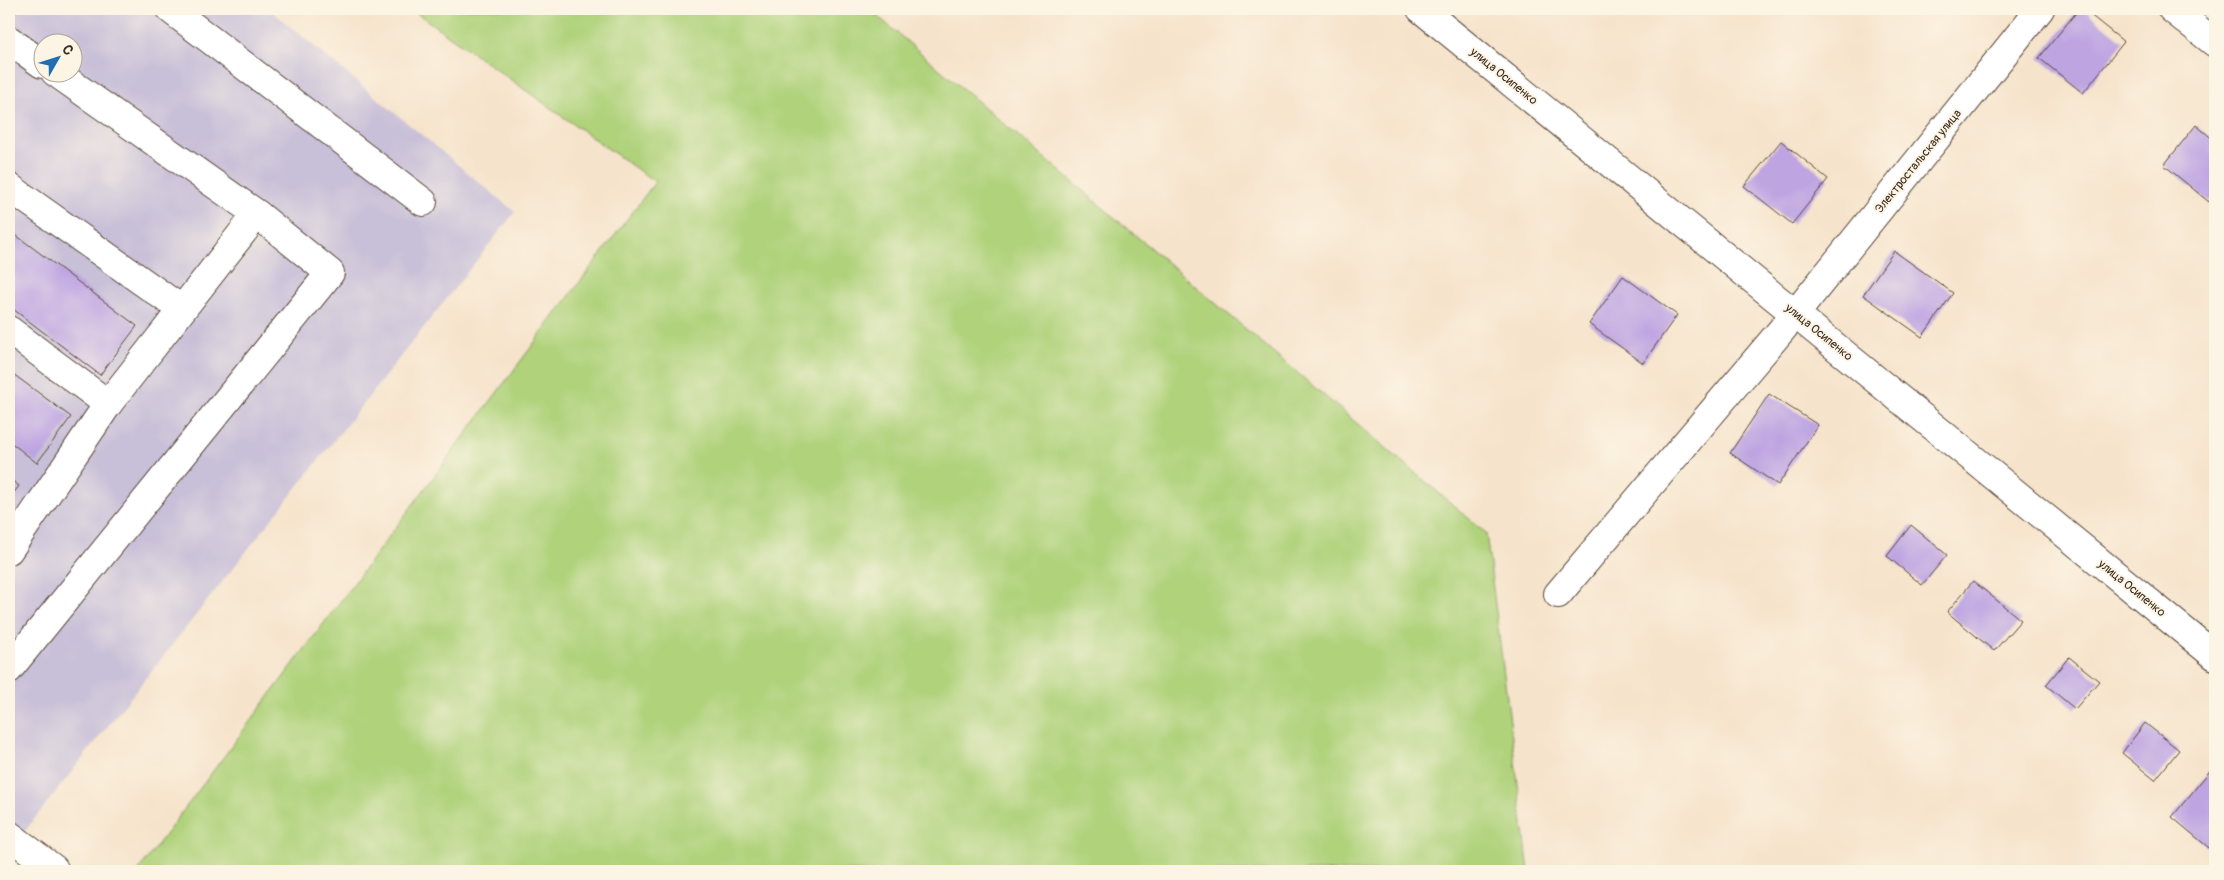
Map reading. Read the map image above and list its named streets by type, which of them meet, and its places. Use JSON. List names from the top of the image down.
{
  "streets": {
    "street": ["улица Осипенко", "Электростальская улица"]
  },
  "crossings": [
    ["улица Осипенко", "Электростальская улица"]
  ],
  "north": "top right"
}
